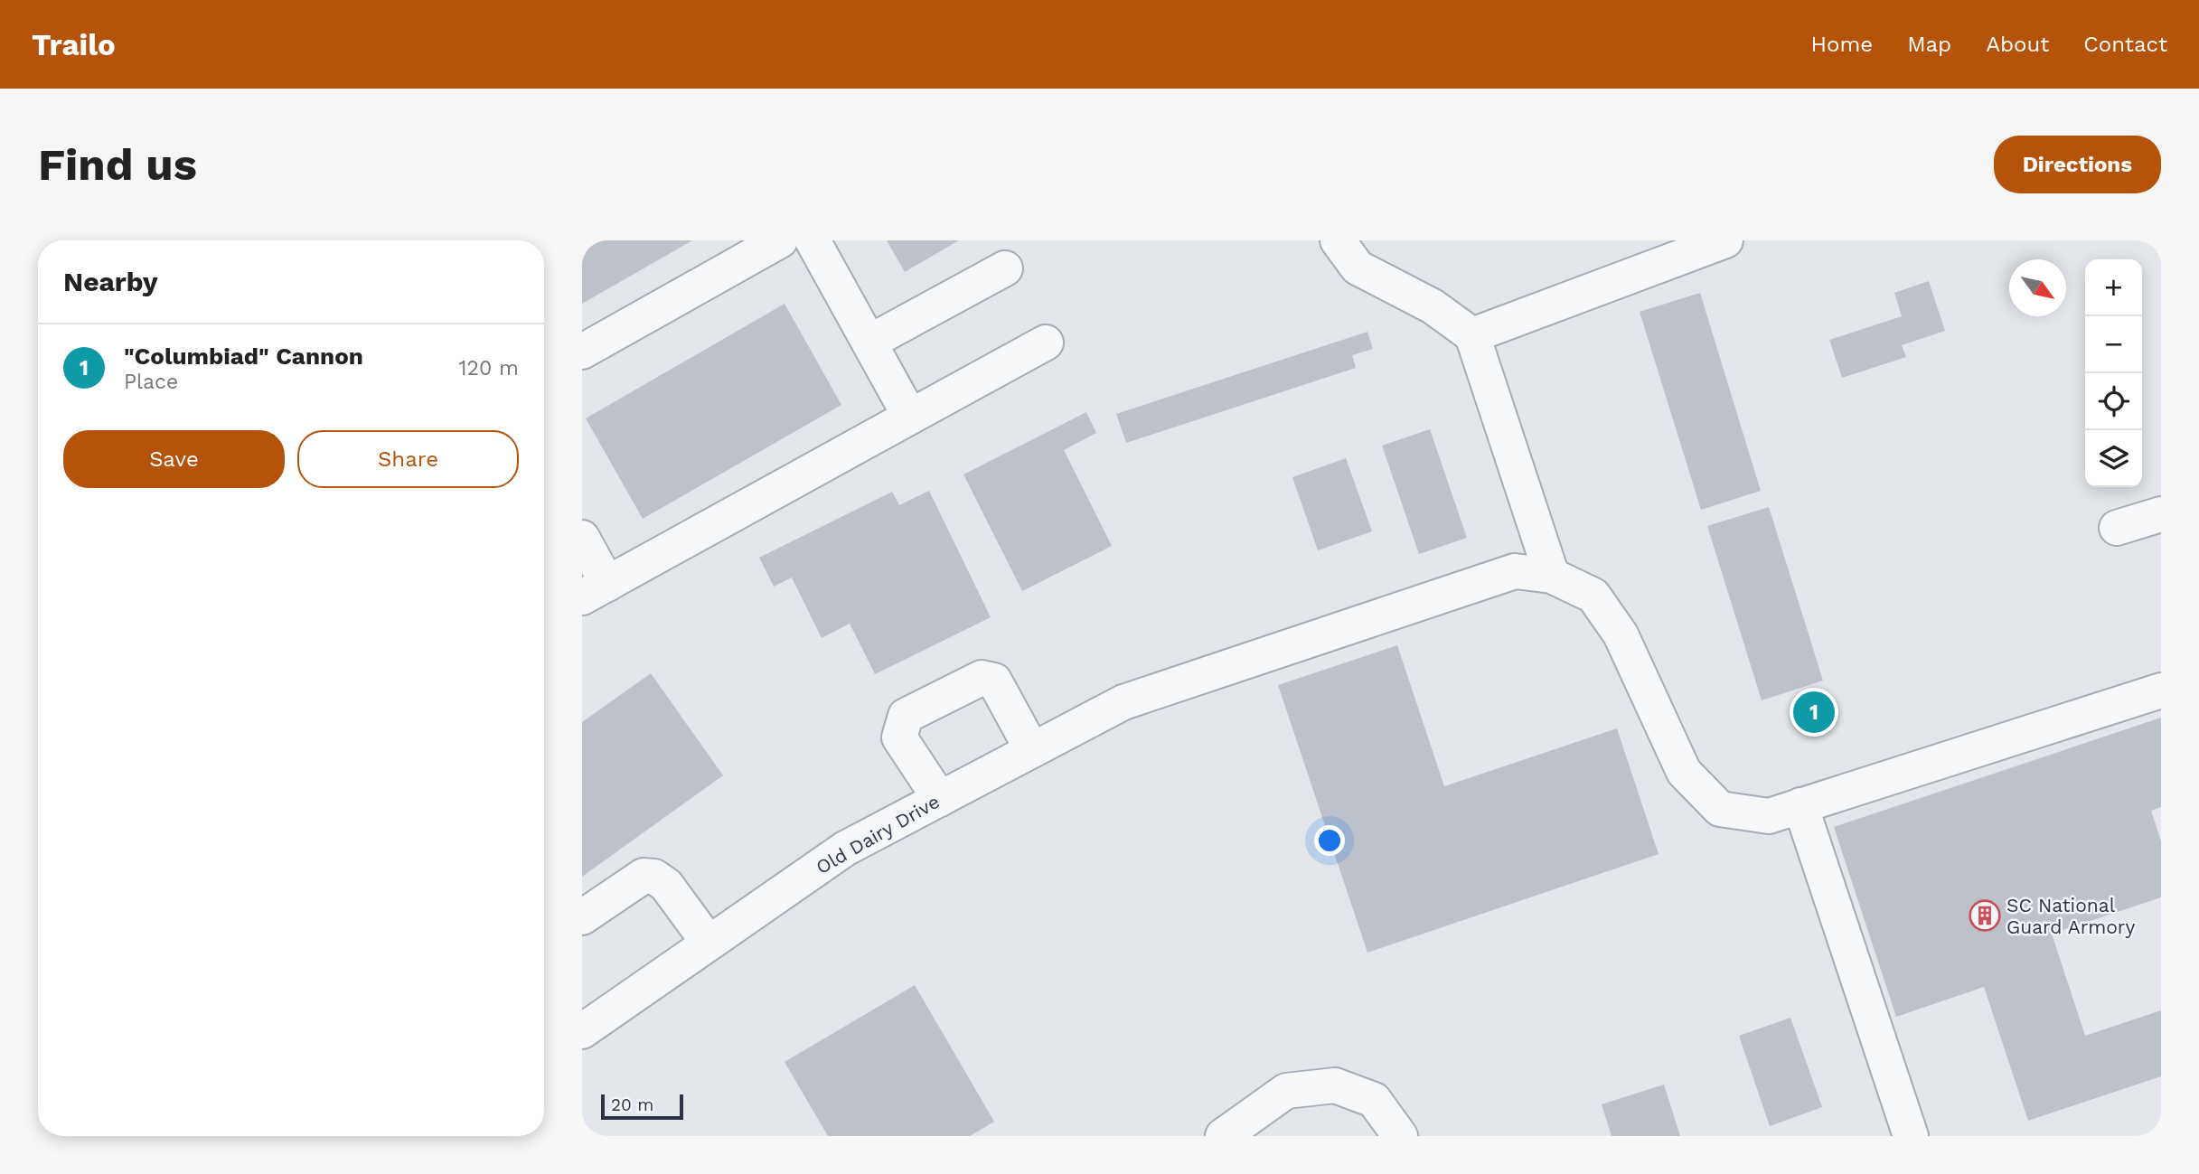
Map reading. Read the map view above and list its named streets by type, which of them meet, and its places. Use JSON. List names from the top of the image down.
{
  "streets": {
    "street": ["Old Dairy Drive"]
  },
  "places": {
    "building": ["SC National Guard Armory"]
  },
  "scale_bar": "20 m",
  "north": "bottom right",
  "page": {
    "header": "Trailo",
    "nav": [
      "Home",
      "Map",
      "About",
      "Contact"
    ],
    "buttons": [
      "Directions",
      ["Save", "Share"]
    ],
    "title": "Find us",
    "heading": "Nearby",
    "map_buttons": ["+", "−"],
    "list": [
      {
        "mark": "1",
        "name": "\"Columbiad\" Cannon",
        "note": "Place",
        "value": "120 m"
      }
    ],
    "pins": "1",
    "scale": "20 m"
  }
}
